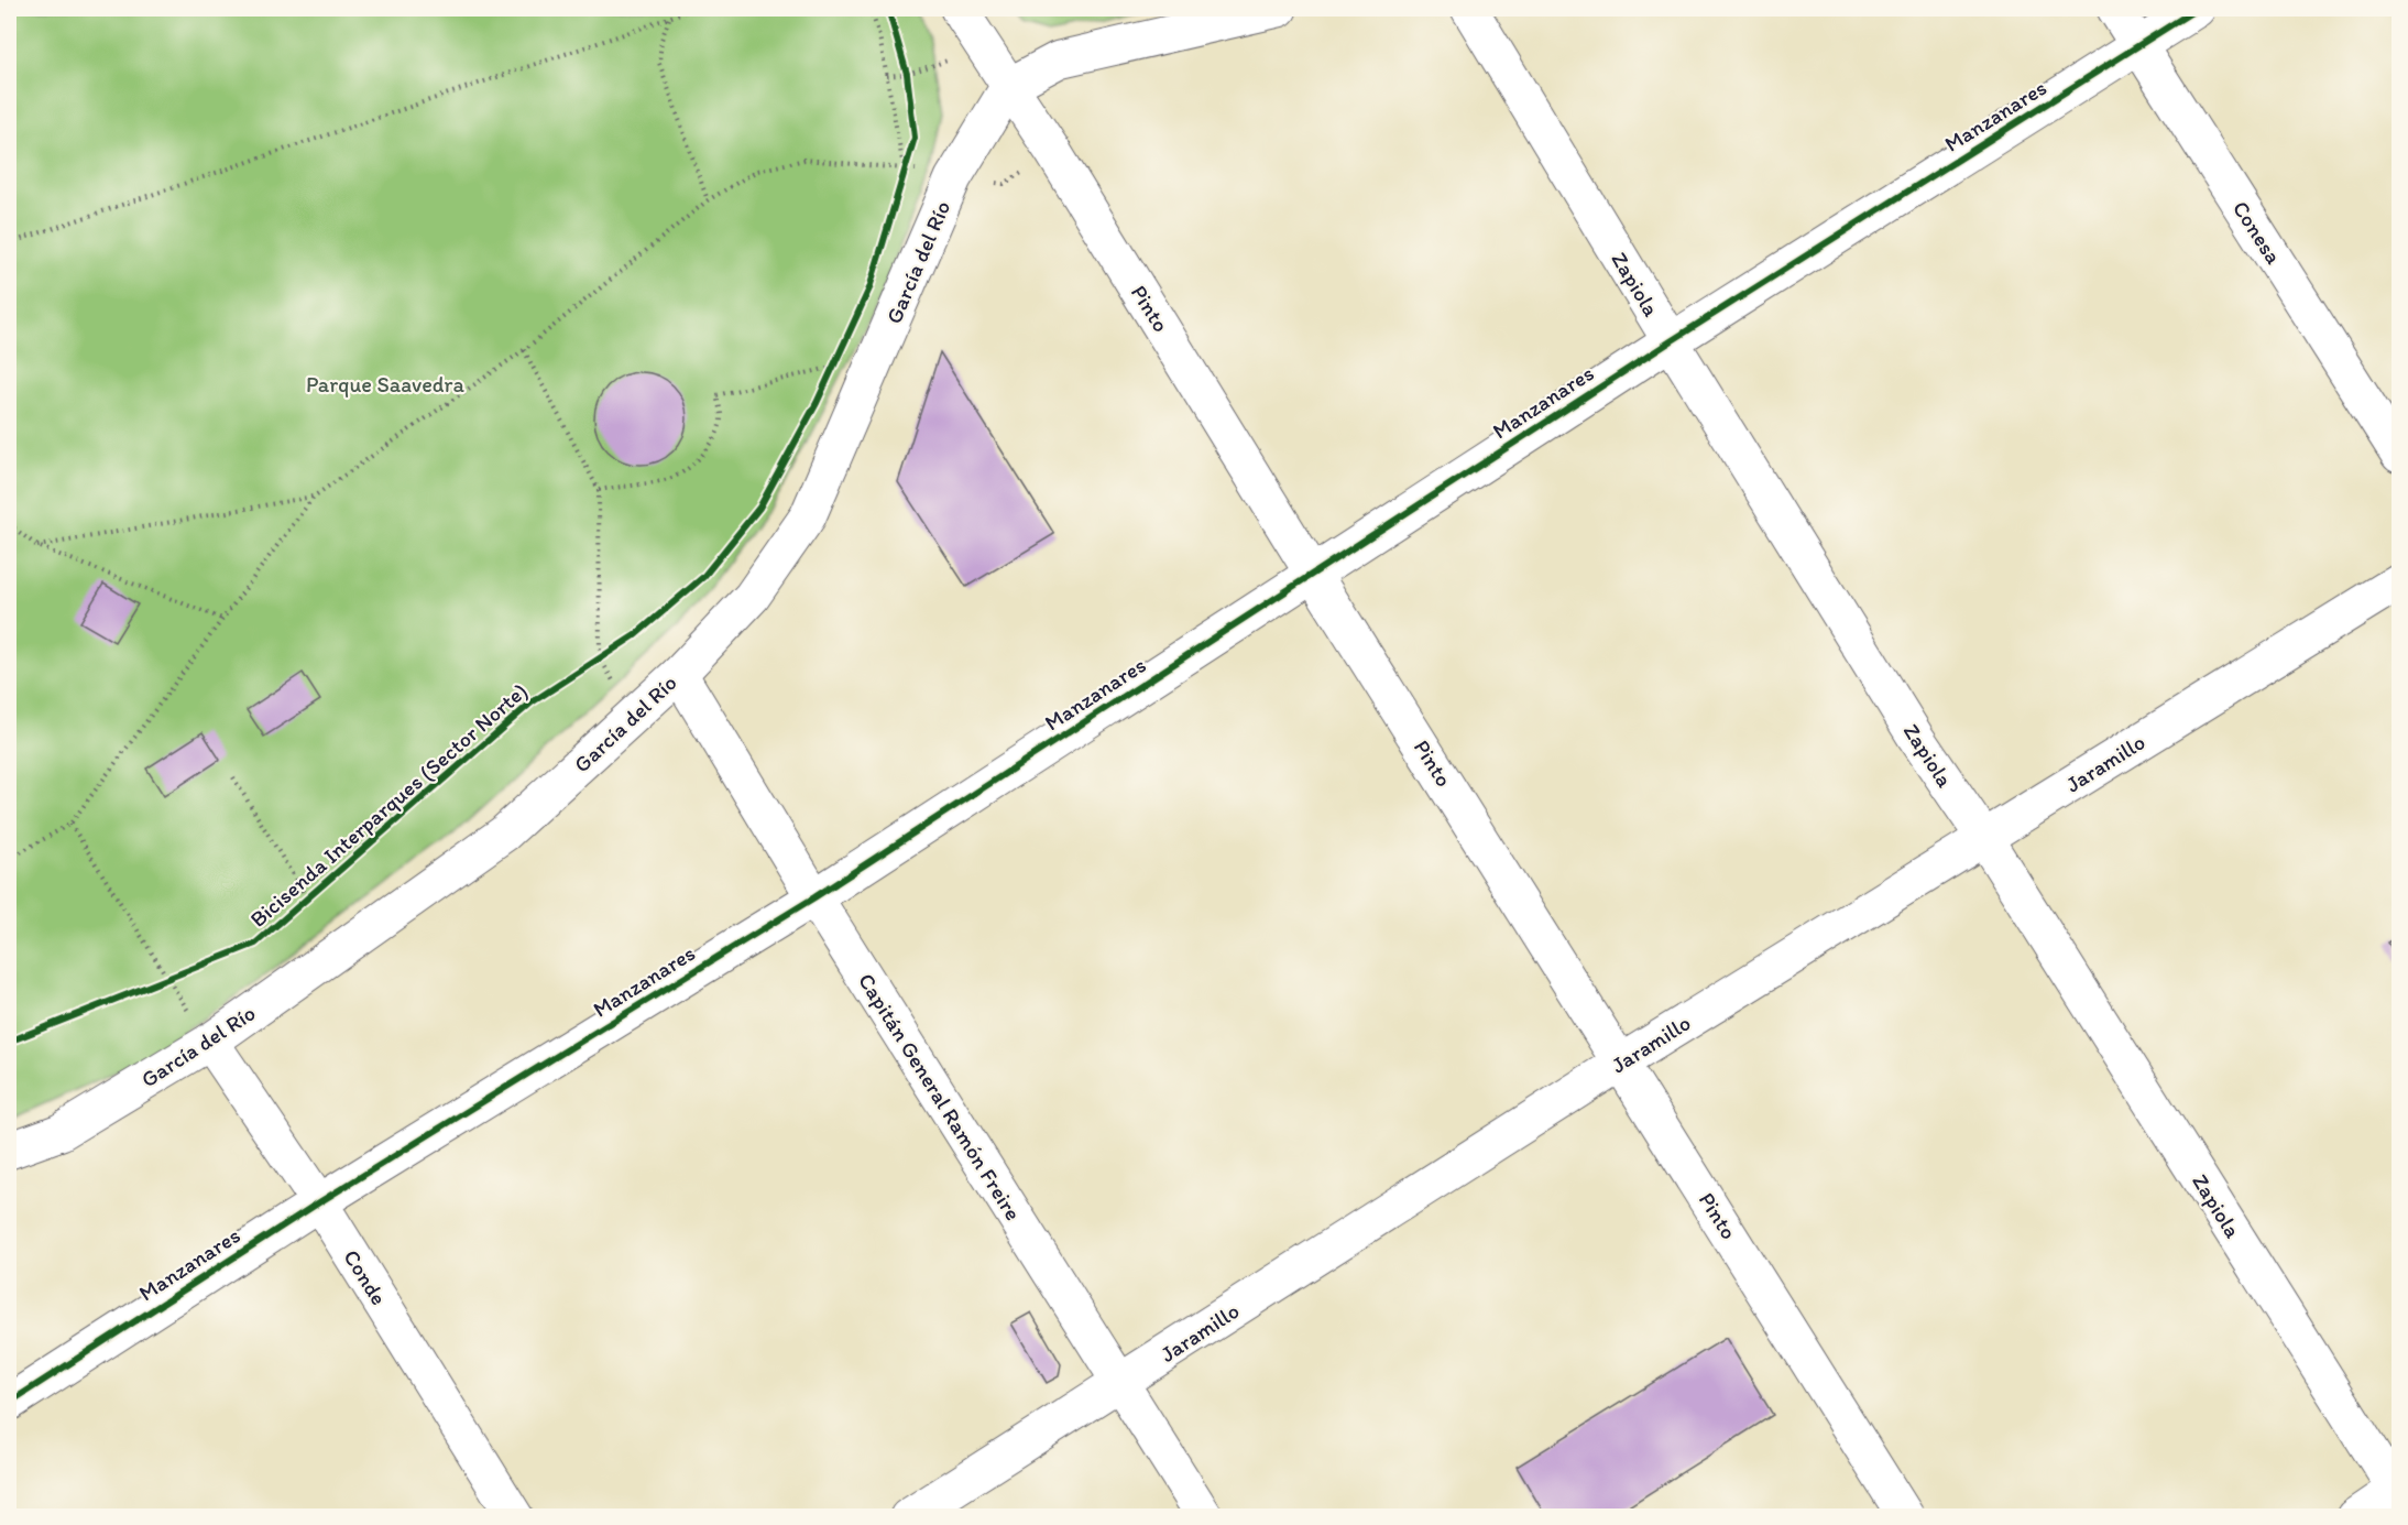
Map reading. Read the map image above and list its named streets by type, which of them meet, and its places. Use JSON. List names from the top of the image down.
{
  "streets": {
    "street": [
      "Manzanares",
      "Conesa",
      "García del Río",
      "Zapiola",
      "Pinto",
      "Jaramillo",
      "Capitán General Ramón Freire",
      "Conde"
    ],
    "cycle path": ["Bicisenda Interparques (Sector Norte)"]
  },
  "crossings": [
    ["Manzanares", "Conesa"],
    ["Manzanares", "Zapiola"],
    ["Manzanares", "Pinto"],
    ["Manzanares", "Capitán General Ramón Freire"],
    ["Manzanares", "Conde"],
    ["García del Río", "Pinto"],
    ["García del Río", "Capitán General Ramón Freire"],
    ["García del Río", "Conde"],
    ["Zapiola", "Jaramillo"],
    ["Pinto", "Jaramillo"],
    ["Jaramillo", "Capitán General Ramón Freire"]
  ],
  "parks": ["Parque Saavedra"]
}
